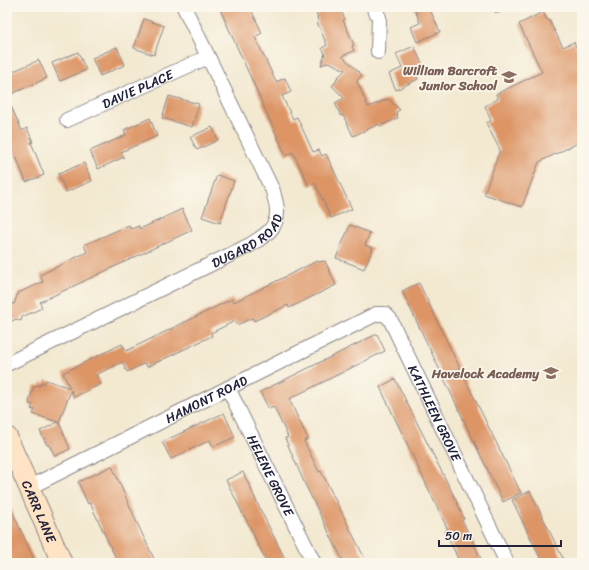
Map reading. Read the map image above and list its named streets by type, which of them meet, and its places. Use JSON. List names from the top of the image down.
{
  "streets": {
    "street": [
      "DAVIE PLACE",
      "DUGARD ROAD",
      "HAMONT ROAD",
      "KATHLEEN GROVE",
      "HELENE GROVE",
      "CARR LANE"
    ]
  },
  "crossings": [
    ["DAVIE PLACE", "DUGARD ROAD"],
    ["HAMONT ROAD", "KATHLEEN GROVE"],
    ["HAMONT ROAD", "HELENE GROVE"],
    ["HAMONT ROAD", "CARR LANE"]
  ],
  "places": {
    "school or university": ["William Barcroft Junior School", "Havelock Academy"]
  },
  "scale_bar": "50 m"
}
